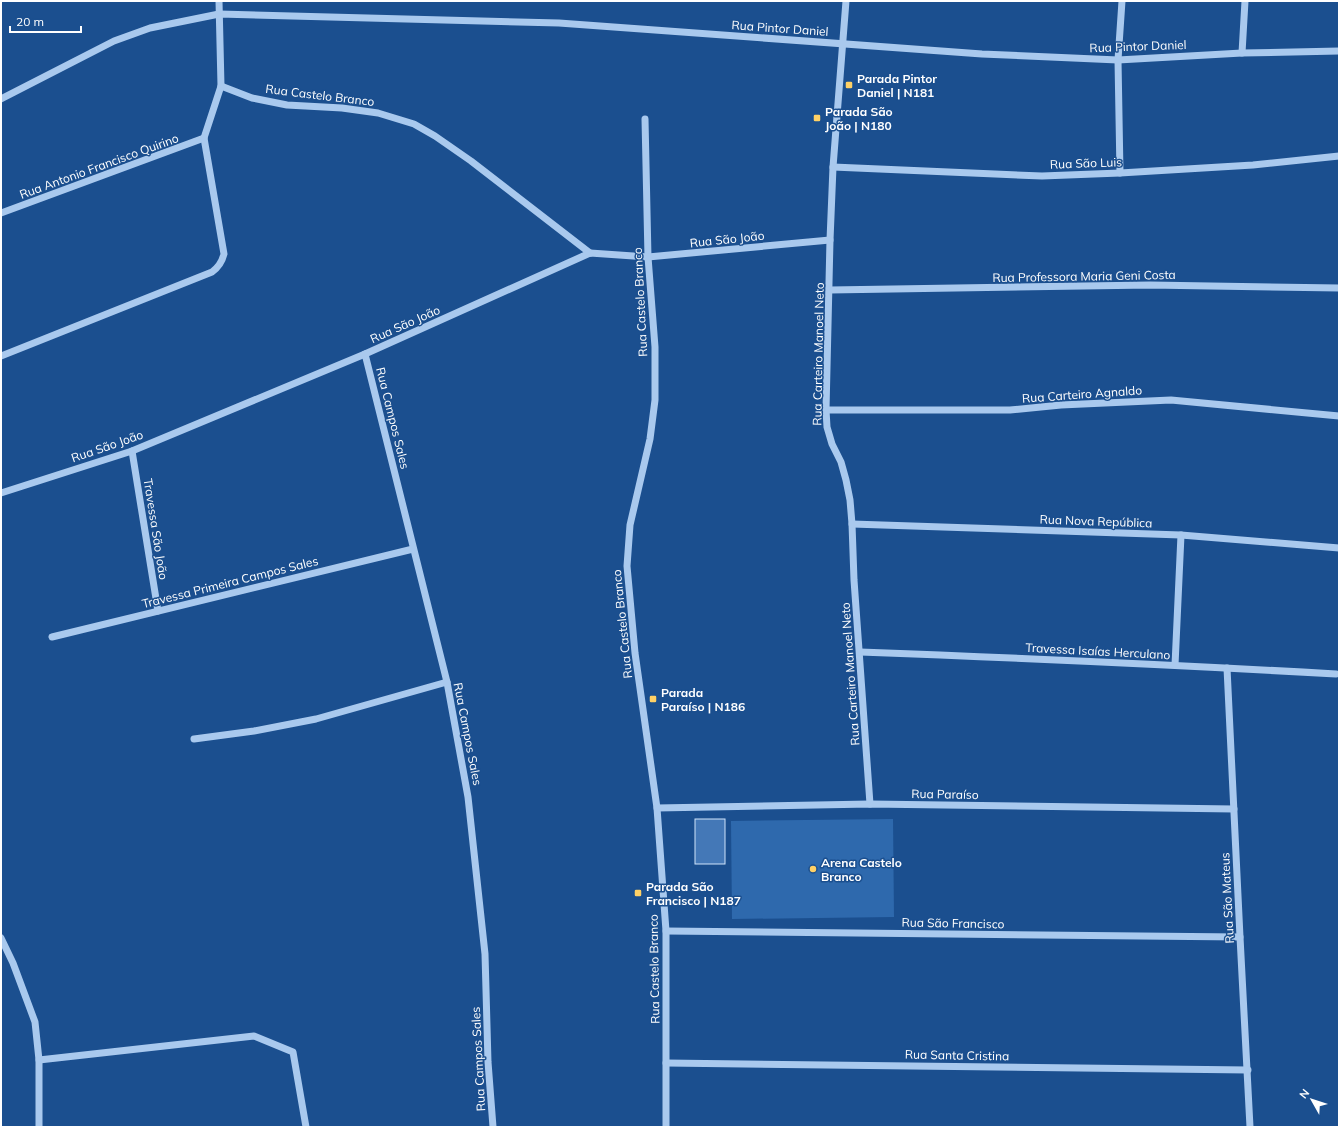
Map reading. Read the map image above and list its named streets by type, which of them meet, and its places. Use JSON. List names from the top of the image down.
{
  "streets": {
    "street": [
      "Rua Pintor Daniel",
      "Rua Castelo Branco",
      "Rua São Luis",
      "Rua Antonio Francisco Quirino",
      "Rua São João",
      "Rua Professora Maria Geni Costa",
      "Rua Carteiro Manoel Neto",
      "Rua Carteiro Agnaldo",
      "Rua Campos Sales",
      "Rua Nova República",
      "Travessa São João",
      "Travessa Primeira Campos Sales",
      "Travessa Isaías Herculano",
      "Rua Paraíso",
      "Rua São Mateus",
      "Rua São Francisco",
      "Rua Santa Cristina"
    ]
  },
  "crossings": [
    ["Rua Pintor Daniel", "Rua Carteiro Manoel Neto"],
    ["Rua Castelo Branco", "Rua São João"],
    ["Rua Castelo Branco", "Rua Paraíso"],
    ["Rua Castelo Branco", "Rua São Francisco"],
    ["Rua Castelo Branco", "Rua Santa Cristina"],
    ["Rua São Luis", "Rua Carteiro Manoel Neto"],
    ["Rua São João", "Rua Carteiro Manoel Neto"],
    ["Rua São João", "Rua Campos Sales"],
    ["Rua São João", "Travessa São João"],
    ["Rua Professora Maria Geni Costa", "Rua Carteiro Manoel Neto"],
    ["Rua Carteiro Manoel Neto", "Rua Carteiro Agnaldo"],
    ["Rua Carteiro Manoel Neto", "Rua Nova República"],
    ["Rua Carteiro Manoel Neto", "Travessa Isaías Herculano"],
    ["Rua Carteiro Manoel Neto", "Rua Paraíso"],
    ["Rua Campos Sales", "Travessa Primeira Campos Sales"],
    ["Travessa São João", "Travessa Primeira Campos Sales"],
    ["Travessa Isaías Herculano", "Rua São Mateus"],
    ["Rua Paraíso", "Rua São Mateus"],
    ["Rua São Mateus", "Rua São Francisco"],
    ["Rua São Mateus", "Rua Santa Cristina"]
  ],
  "places": {
    "transit": [
      "Parada Pintor Daniel | N181",
      "Parada São João | N180",
      "Parada Paraíso | N186",
      "Parada São Francisco | N187"
    ],
    "other": ["Arena Castelo Branco"]
  },
  "scale_bar": "20 m",
  "north": "top left"
}
